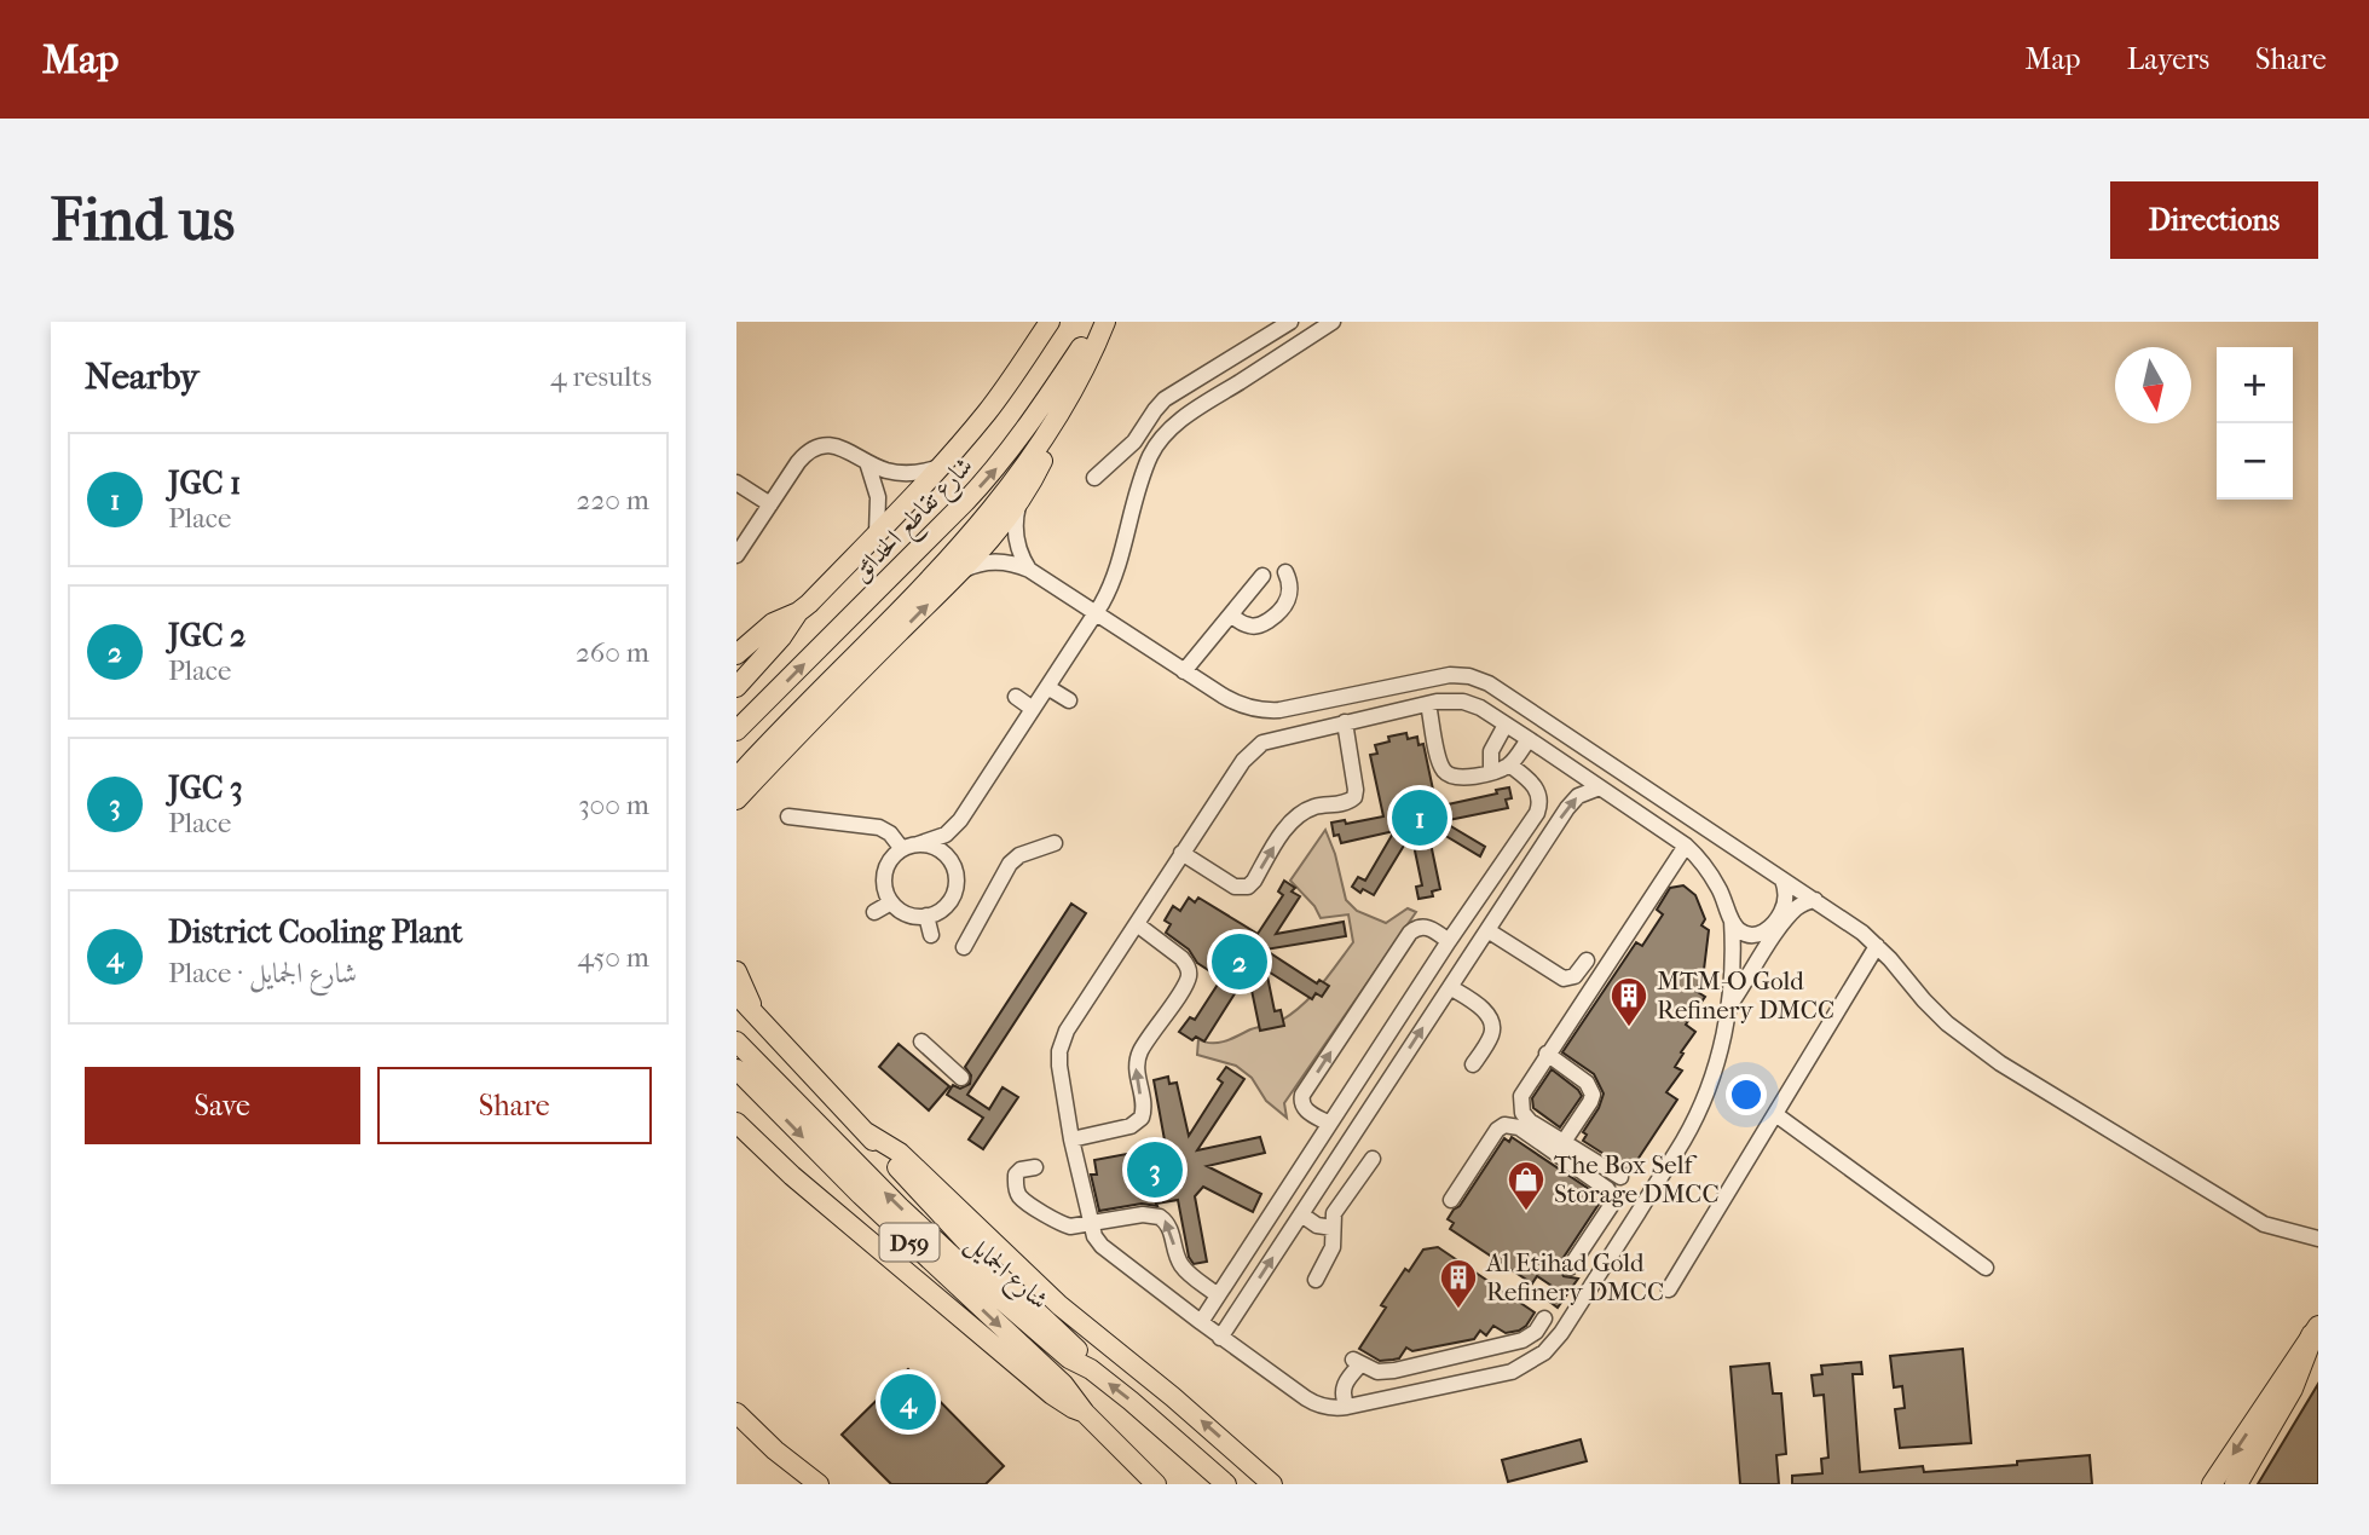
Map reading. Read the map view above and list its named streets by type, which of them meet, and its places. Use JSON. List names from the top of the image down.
{
  "streets": {
    "main road": ["شارع تقاطع الحدائق", "D59", "شارع الجمايل"]
  },
  "places": {
    "building": ["MTM-O Gold Refinery DMCC", "Al Etihad Gold Refinery DMCC"],
    "shop": ["The Box Self Storage DMCC"]
  },
  "north": "bottom",
  "page": {
    "header": "Map",
    "nav": ["Map", "Layers", "Share"],
    "buttons": [
      "Directions",
      ["Save", "Share"]
    ],
    "title": "Find us",
    "heading": ["Nearby", "4 results"],
    "map_buttons": ["+", "−"],
    "list": [
      {
        "mark": "1",
        "name": "JGC 1",
        "note": "Place",
        "value": "220 m"
      },
      {
        "mark": "2",
        "name": "JGC 2",
        "note": "Place",
        "value": "260 m"
      },
      {
        "mark": "3",
        "name": "JGC 3",
        "note": "Place",
        "value": "300 m"
      },
      {
        "mark": "4",
        "name": "District Cooling Plant",
        "note": "Place · شارع الجمايل",
        "value": "450 m"
      }
    ],
    "pins": [
      "1",
      "2",
      "3",
      "4"
    ]
  }
}
